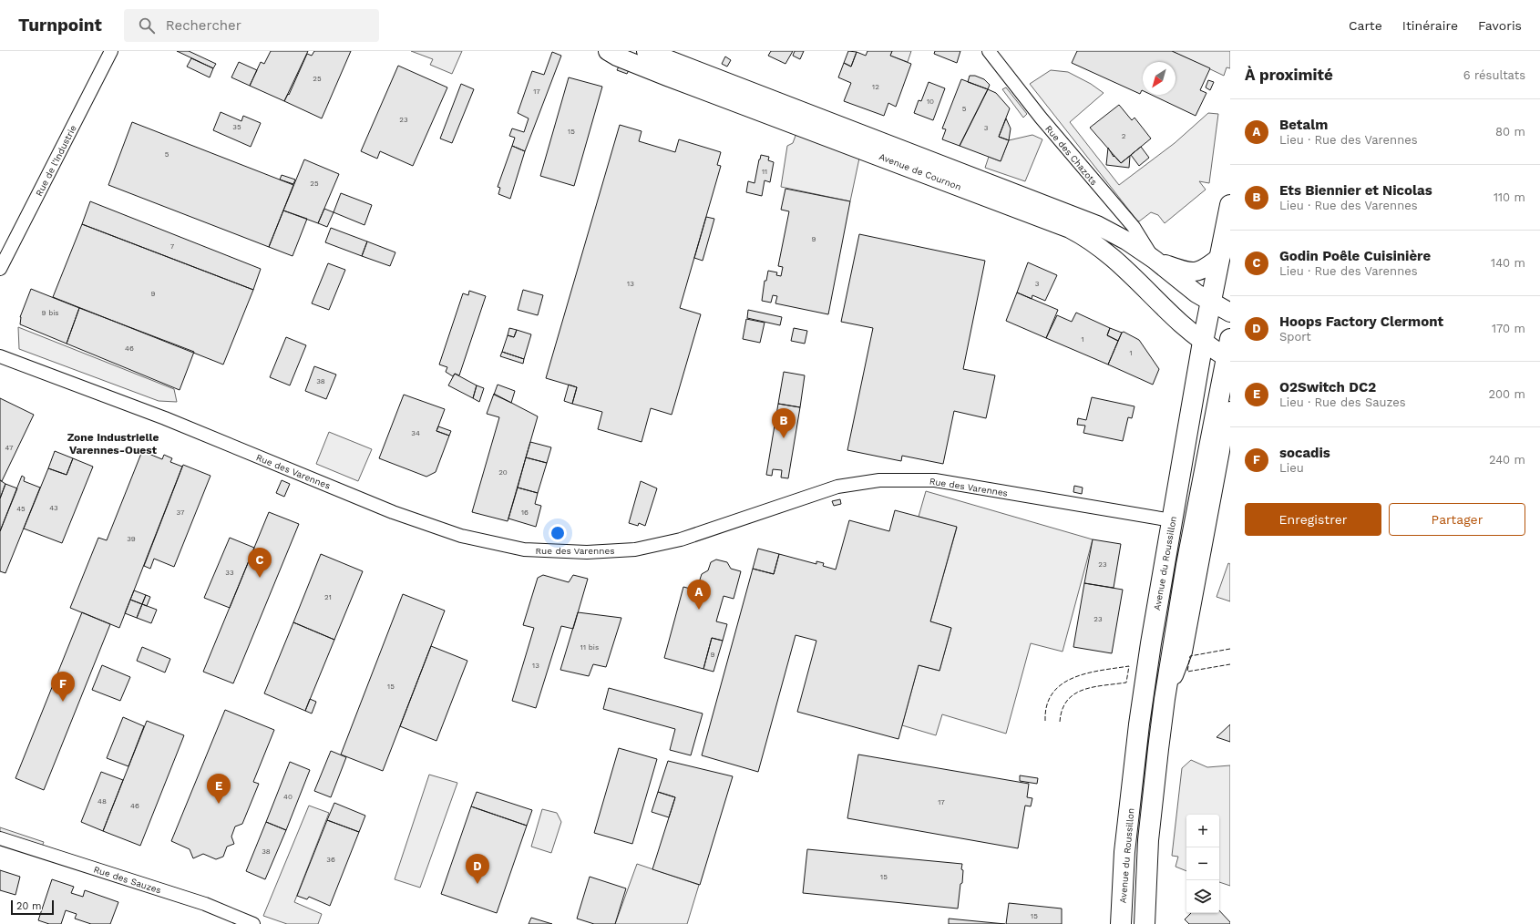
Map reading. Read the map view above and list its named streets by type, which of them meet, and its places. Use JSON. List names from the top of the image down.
{
  "streets": {
    "main road": ["Avenue de Cournon", "Avenue du Roussillon"],
    "street": [
      "Rue des Chazots",
      "Rue de l'Industrie",
      "Rue des Varennes",
      "Rue des Sauzes"
    ]
  },
  "crossings": [
    ["Rue des Chazots", "Avenue de Cournon"],
    ["Avenue de Cournon", "Avenue du Roussillon"],
    ["Rue des Varennes", "Avenue du Roussillon"]
  ],
  "districts": ["Zone Industrielle Varennes-Ouest"],
  "house_numbers": [
    "25",
    "12",
    "17",
    "10",
    "5",
    "23",
    "35",
    "3",
    "15",
    "2",
    "5",
    "11",
    "25",
    "9",
    "7",
    "13",
    "3",
    "9",
    "9 bis",
    "1",
    "46",
    "1",
    "38",
    "34",
    "47",
    "20",
    "43",
    "45",
    "37",
    "16",
    "39",
    "23",
    "33",
    "21",
    "23",
    "11 bis",
    "9",
    "13",
    "15",
    "40",
    "48",
    "17",
    "46",
    "38",
    "36",
    "15",
    "15"
  ],
  "scale_bar": "20 m",
  "north": "bottom left",
  "page": {
    "header": "Turnpoint",
    "search": "Rechercher",
    "nav": ["Carte", "Itinéraire", "Favoris"],
    "heading": ["À proximité", "6 résultats"],
    "list": [
      {
        "mark": "A",
        "name": "Betalm",
        "note": "Lieu · Rue des Varennes",
        "value": "80 m"
      },
      {
        "mark": "B",
        "name": "Ets Biennier et Nicolas",
        "note": "Lieu · Rue des Varennes",
        "value": "110 m"
      },
      {
        "mark": "C",
        "name": "Godin Poêle Cuisinière",
        "note": "Lieu · Rue des Varennes",
        "value": "140 m"
      },
      {
        "mark": "D",
        "name": "Hoops Factory Clermont",
        "note": "Sport",
        "value": "170 m"
      },
      {
        "mark": "E",
        "name": "O2Switch DC2",
        "note": "Lieu · Rue des Sauzes",
        "value": "200 m"
      },
      {
        "mark": "F",
        "name": "socadis",
        "note": "Lieu",
        "value": "240 m"
      }
    ],
    "pins": [
      "B",
      "C",
      "A",
      "F",
      "E",
      "D"
    ],
    "buttons": ["Enregistrer", "Partager"],
    "map_buttons": ["+", "−"],
    "scale": "20 m"
  }
}
